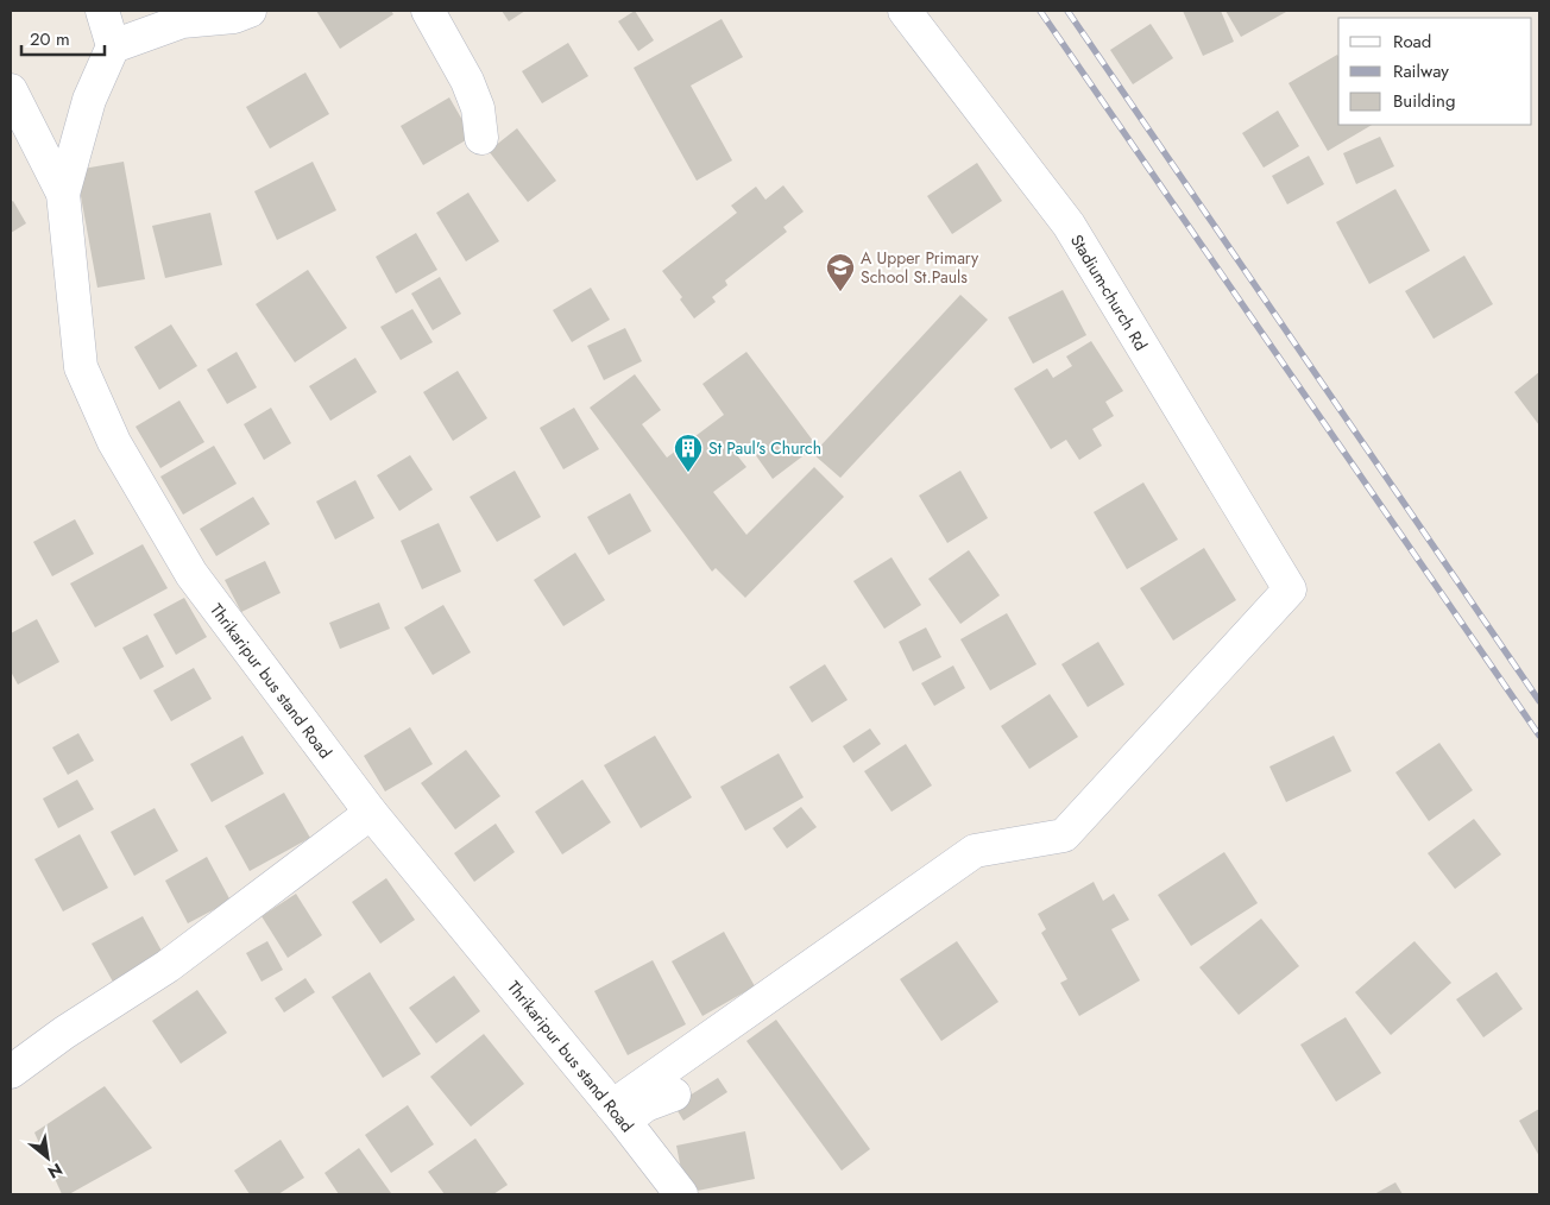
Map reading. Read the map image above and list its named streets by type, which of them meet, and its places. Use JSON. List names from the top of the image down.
{
  "streets": {
    "street": ["Stadium-church Rd", "Thrikaripur bus stand Road"]
  },
  "crossings": [
    ["Stadium-church Rd", "Thrikaripur bus stand Road"]
  ],
  "places": {
    "school or university": ["A Upper Primary School St.Pauls"],
    "building": ["St Paul's Church"]
  },
  "legend": ["Road", "Railway", "Building"],
  "scale_bar": "20 m",
  "north": "bottom right"
}
